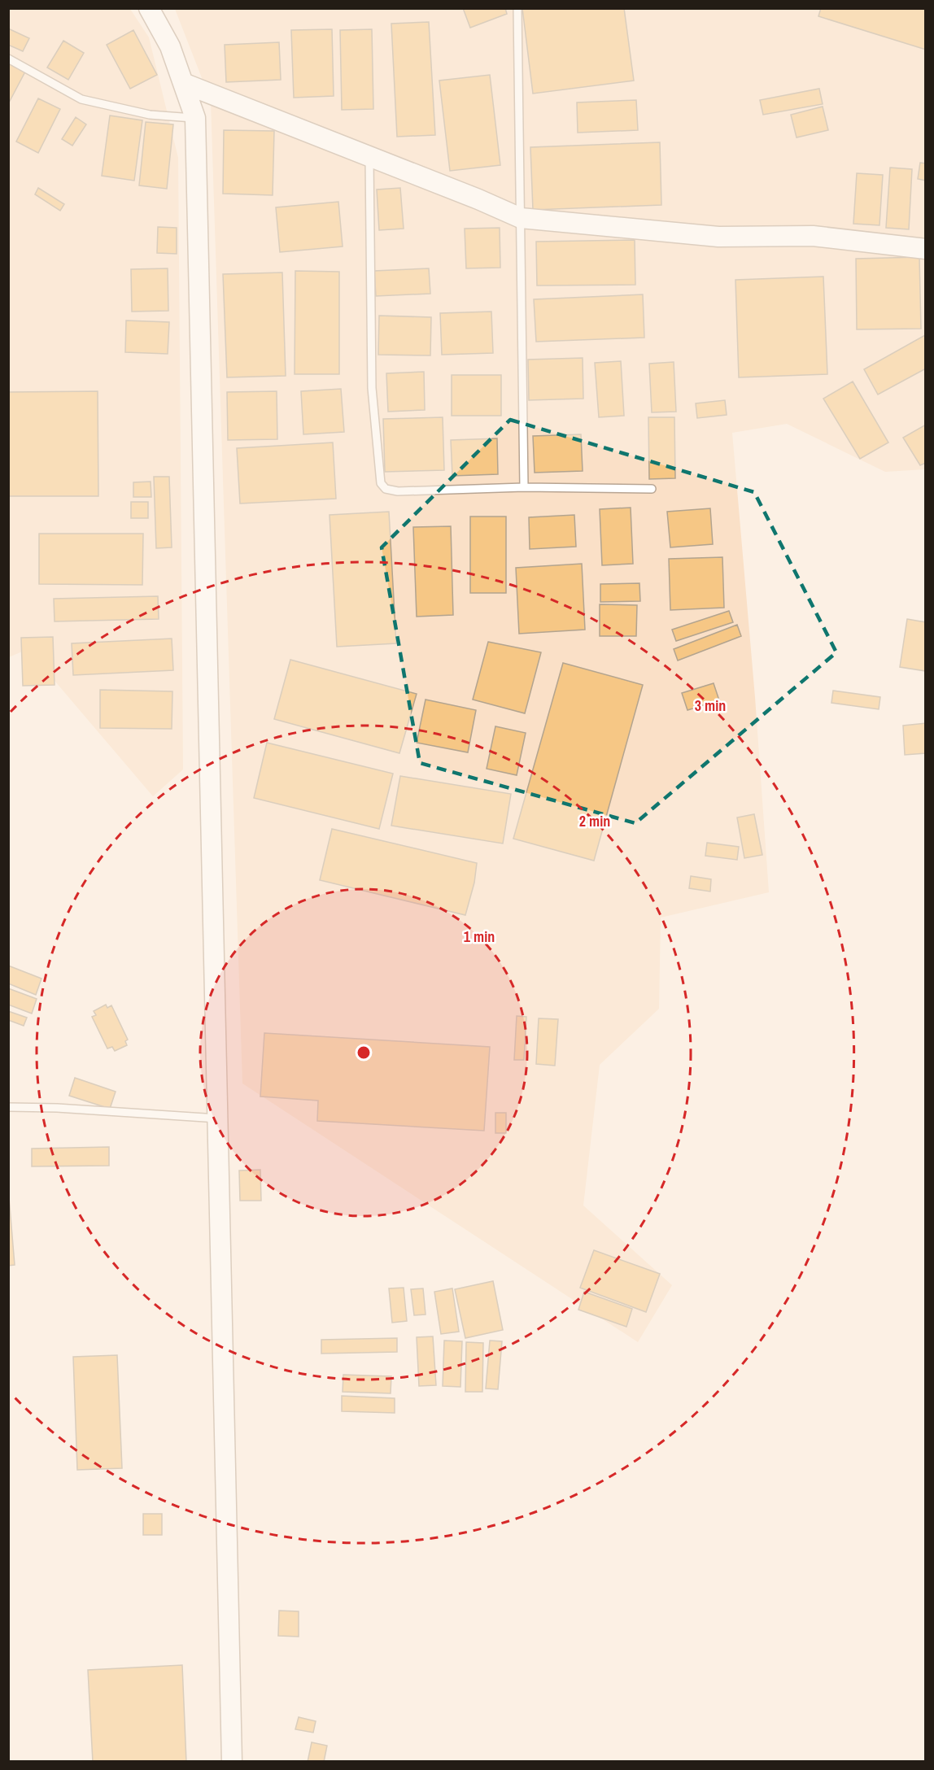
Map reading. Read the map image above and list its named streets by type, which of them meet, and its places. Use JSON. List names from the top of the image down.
{
  "rings": ["3 min", "2 min", "1 min"]
}
